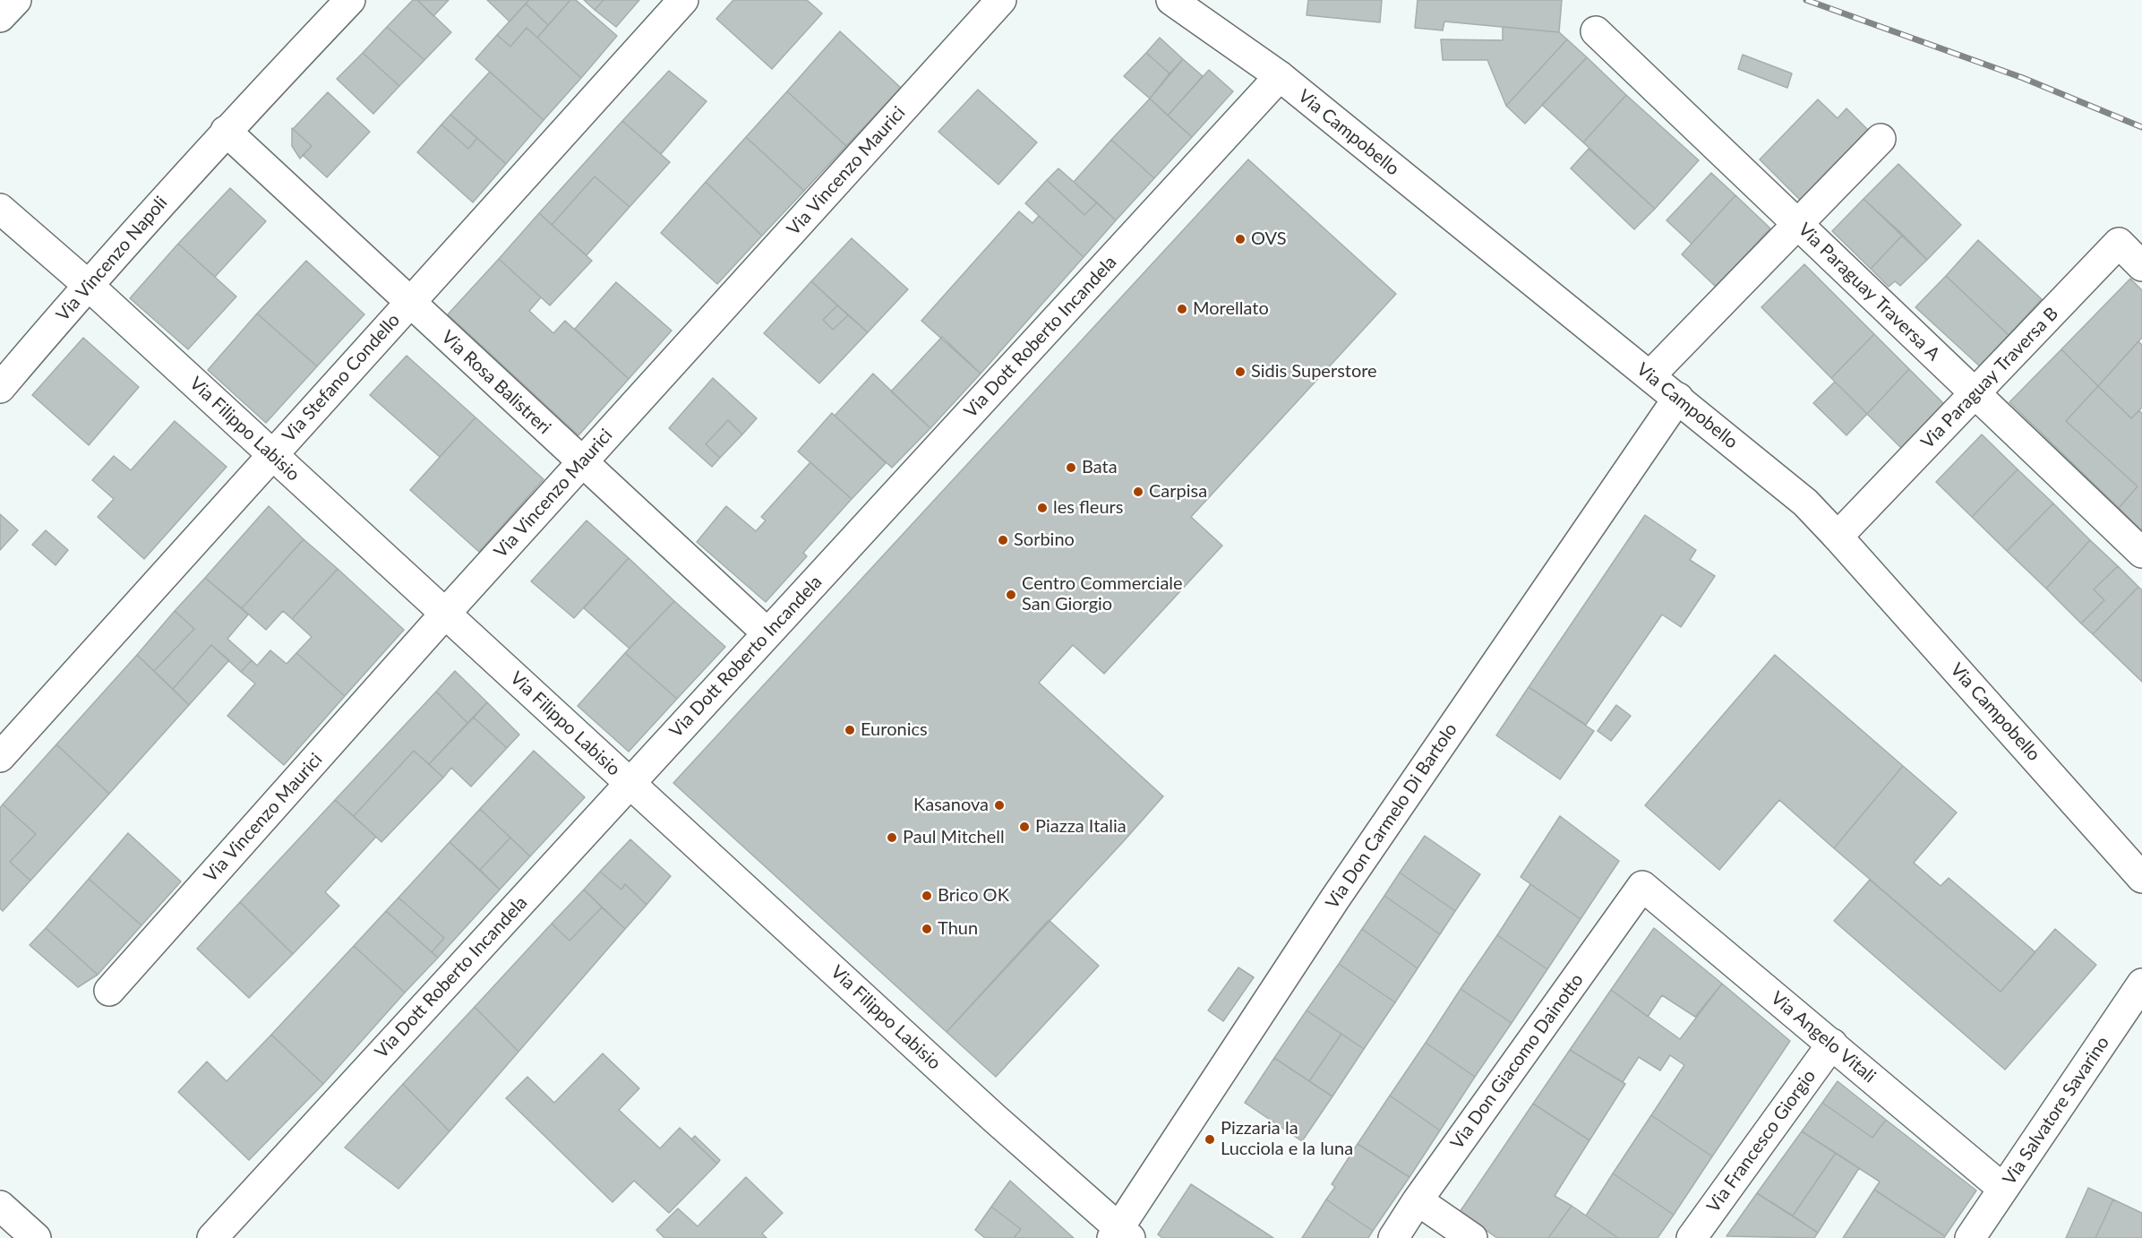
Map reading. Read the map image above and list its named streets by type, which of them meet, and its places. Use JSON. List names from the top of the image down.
{
  "streets": {
    "street": [
      "Via Campobello",
      "Via Vincenzo Maurici",
      "Via Vincenzo Napoli",
      "Via Paraguay Traversa A",
      "Via Dott Roberto Incandela",
      "Via Stefano Condello",
      "Via Paraguay Traversa B",
      "Via Rosa Balistreri",
      "Via Filippo Labisio",
      "Via Don Carmelo Di Bartolo",
      "Via Angelo Vitali",
      "Via Don Giacomo Dainotto",
      "Via Salvatore Savarino",
      "Via Francesco Giorgio"
    ]
  },
  "crossings": [
    ["Via Campobello", "Via Dott Roberto Incandela"],
    ["Via Campobello", "Via Paraguay Traversa B"],
    ["Via Campobello", "Via Don Carmelo Di Bartolo"],
    ["Via Vincenzo Maurici", "Via Rosa Balistreri"],
    ["Via Vincenzo Maurici", "Via Filippo Labisio"],
    ["Via Vincenzo Napoli", "Via Rosa Balistreri"],
    ["Via Vincenzo Napoli", "Via Filippo Labisio"],
    ["Via Paraguay Traversa A", "Via Paraguay Traversa B"],
    ["Via Dott Roberto Incandela", "Via Rosa Balistreri"],
    ["Via Dott Roberto Incandela", "Via Filippo Labisio"],
    ["Via Stefano Condello", "Via Rosa Balistreri"],
    ["Via Stefano Condello", "Via Filippo Labisio"],
    ["Via Filippo Labisio", "Via Don Carmelo Di Bartolo"],
    ["Via Angelo Vitali", "Via Don Giacomo Dainotto"],
    ["Via Angelo Vitali", "Via Salvatore Savarino"],
    ["Via Angelo Vitali", "Via Francesco Giorgio"]
  ],
  "places": [
    "OVS",
    "Morellato",
    "Sidis Superstore",
    "Bata",
    "Carpisa",
    "les fleurs",
    "Sorbino",
    "Centro Commerciale San Giorgio",
    "Euronics",
    "Kasanova",
    "Piazza Italia",
    "Paul Mitchell",
    "Brico OK",
    "Thun",
    "Pizzaria la Lucciola e la luna"
  ]
}
